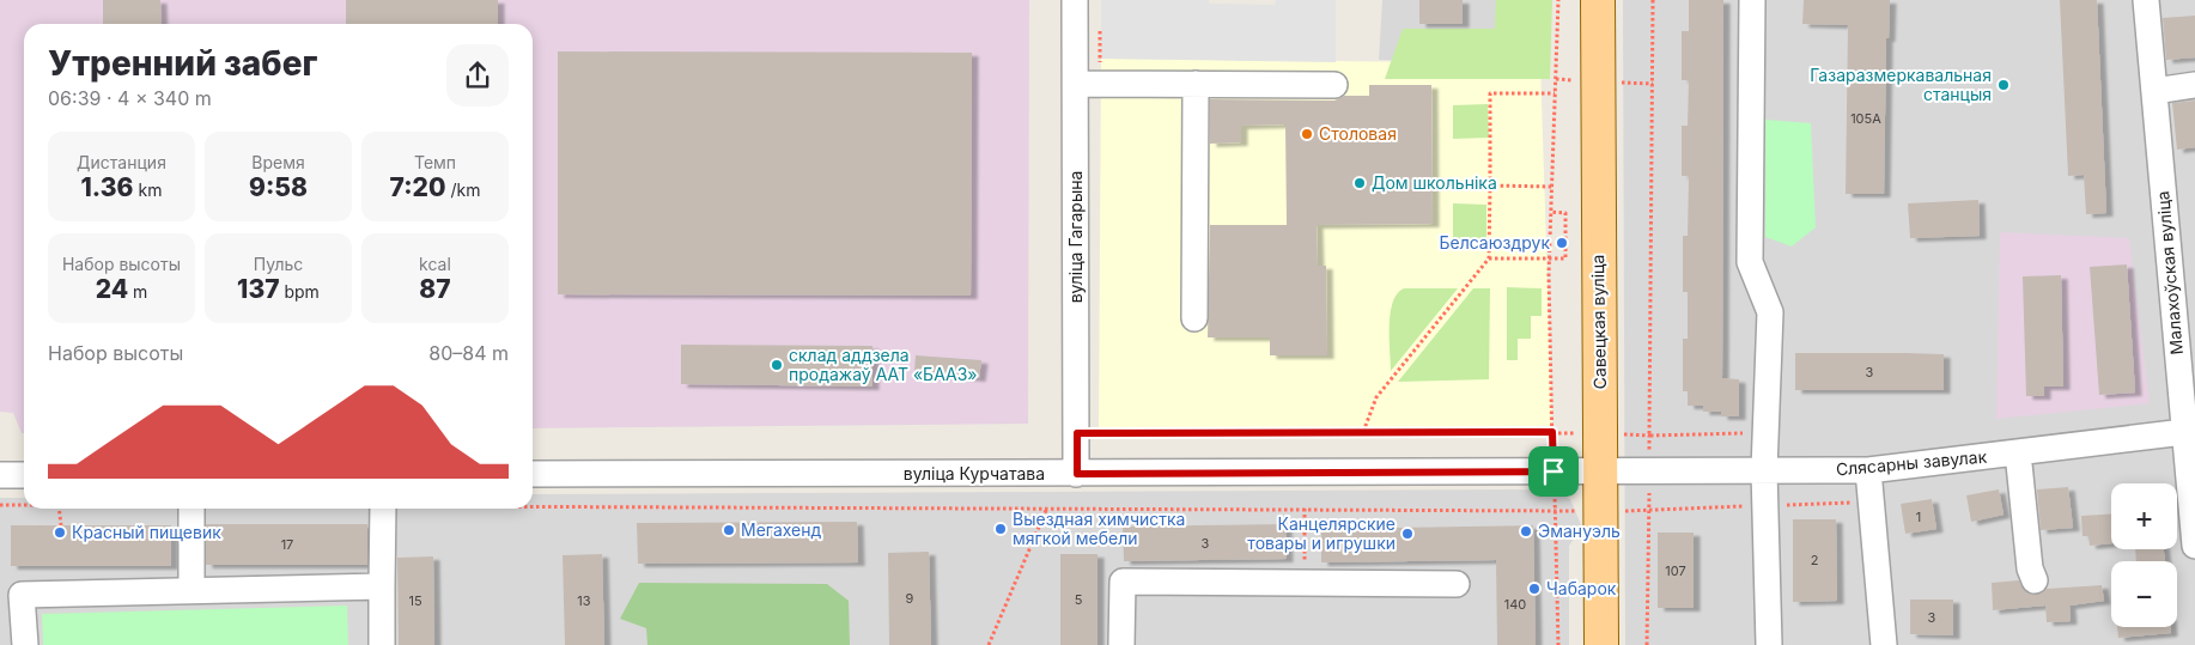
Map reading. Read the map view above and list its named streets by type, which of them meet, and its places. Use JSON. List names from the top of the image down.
{
  "streets": {
    "main road": ["Савецкая вуліца"],
    "street": [
      "вуліца Гагарына",
      "Малахоўская вуліца",
      "Слясарны завулак",
      "вуліца Курчатава"
    ]
  },
  "crossings": [
    ["вуліца Гагарына", "вуліца Курчатава"],
    ["Малахоўская вуліца", "Слясарны завулак"],
    ["Савецкая вуліца", "Слясарны завулак"],
    ["Савецкая вуліца", "вуліца Курчатава"],
    ["Слясарны завулак", "вуліца Курчатава"]
  ],
  "places": [
    "Газаразмеркавальная станцыя",
    "Столовая",
    "Дом школьніка",
    "Белсаюздрук",
    "склад аддзела продажаў ААТ «БААЗ»",
    "Выездная химчистка мягкой мебели",
    "Мегахенд",
    "Эмануэль",
    "Красный пищевик",
    "Канцелярские товары и игрушки",
    "Чабарок"
  ],
  "house_numbers": [
    "105А",
    "3",
    "1",
    "3",
    "17",
    "2",
    "107",
    "9",
    "5",
    "15",
    "13",
    "140",
    "3"
  ],
  "page": {
    "heading": ["Утренний забег", "06:39 · 4 × 340 m"],
    "stats": [
      ["Дистанция", "1.36 km"],
      ["Время", "9:58"],
      ["Темп", "7:20 /km"],
      ["Набор высоты", "24 m"],
      ["Пульс", "137 bpm"],
      ["kcal", "87"]
    ],
    "chart": ["Набор высоты", "80–84 m"],
    "map_buttons": ["+", "−"]
  }
}
